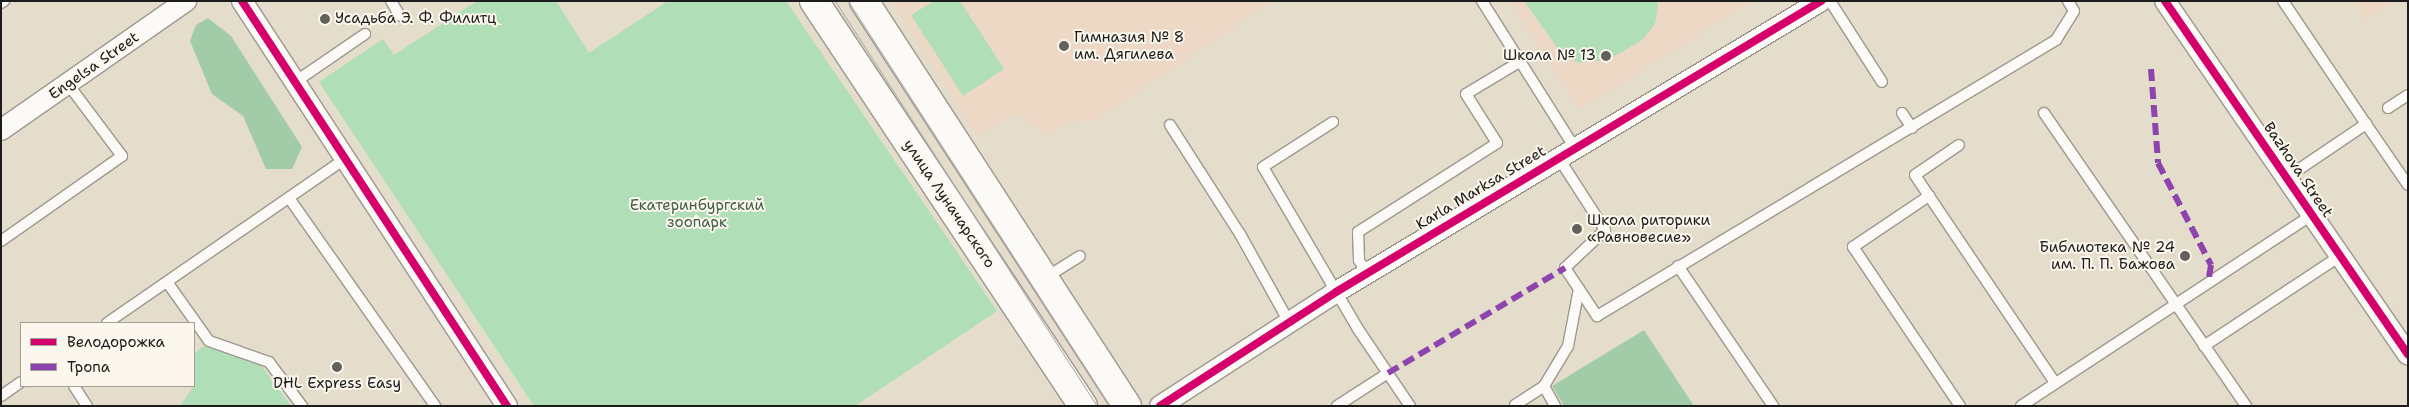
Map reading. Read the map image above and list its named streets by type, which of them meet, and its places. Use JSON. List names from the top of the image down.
{
  "streets": {
    "main road": ["улица Луначарского"],
    "street": ["Engelsa Street", "Bazhova Street", "Karla Marksa Street"]
  },
  "parks": ["Екатеринбургский зоопарк"],
  "places": [
    "Усадьба Э. Ф. Филитц",
    "Гимназия № 8 им. Дягилева",
    "Школа № 13",
    "Школа риторики «Равновесие»",
    "Библиотека № 24 им. П. П. Бажова",
    "DHL Express Easy"
  ],
  "legend": ["Велодорожка", "Тропа"]
}
